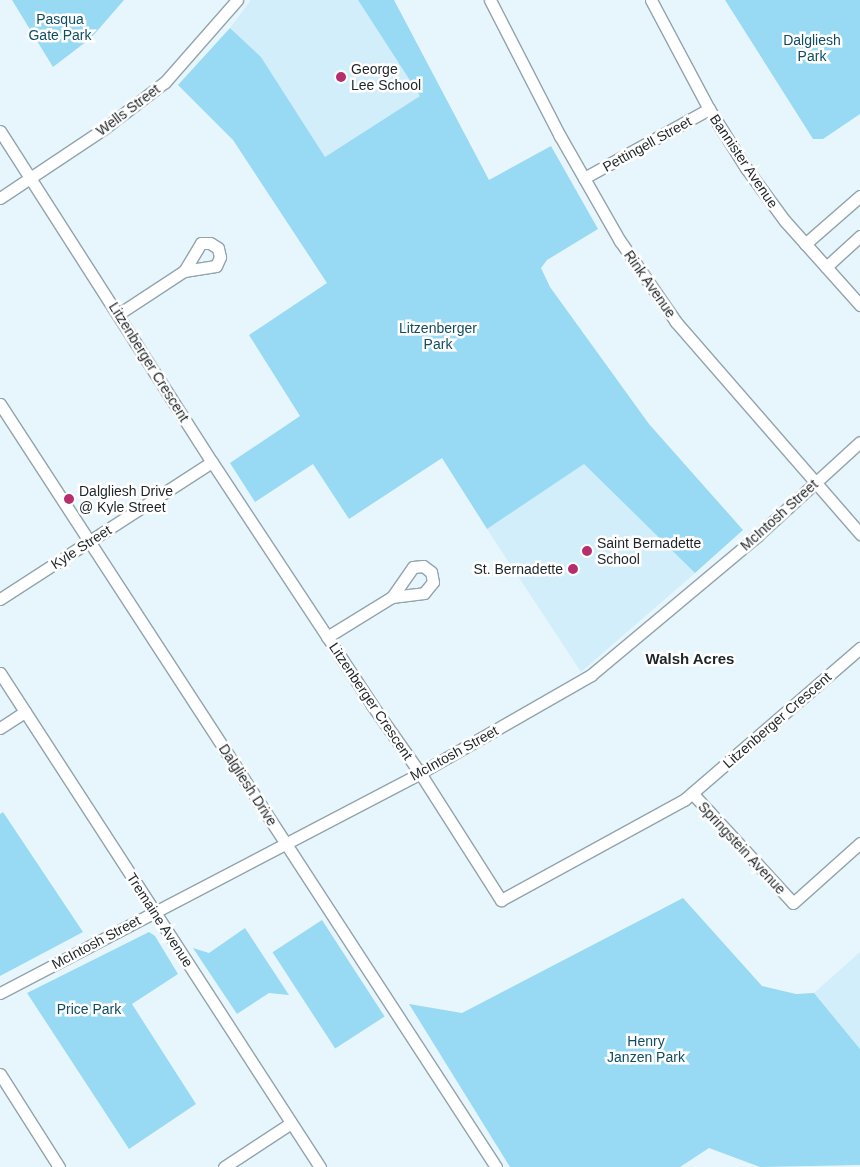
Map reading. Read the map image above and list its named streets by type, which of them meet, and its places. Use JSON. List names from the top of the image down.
{
  "streets": {
    "street": [
      "Wells Street",
      "Pettingell Street",
      "Bannister Avenue",
      "Rink Avenue",
      "Litzenberger Crescent",
      "McIntosh Street",
      "Kyle Street",
      "Dalgliesh Drive",
      "Springstein Avenue",
      "Tremaine Avenue"
    ]
  },
  "crossings": [
    ["Wells Street", "Litzenberger Crescent"],
    ["Pettingell Street", "Bannister Avenue"],
    ["Pettingell Street", "Rink Avenue"],
    ["Rink Avenue", "McIntosh Street"],
    ["Litzenberger Crescent", "McIntosh Street"],
    ["Litzenberger Crescent", "Kyle Street"],
    ["Litzenberger Crescent", "Springstein Avenue"],
    ["McIntosh Street", "Dalgliesh Drive"],
    ["McIntosh Street", "Tremaine Avenue"],
    ["Kyle Street", "Dalgliesh Drive"]
  ],
  "districts": ["Walsh Acres"],
  "parks": [
    "Pasqua Gate Park",
    "Dalgliesh Park",
    "Litzenberger Park",
    "Price Park",
    "Henry Janzen Park"
  ],
  "places": [
    "George Lee School",
    "Dalgliesh Drive @ Kyle Street",
    "Saint Bernadette School",
    "St. Bernadette"
  ]
}
